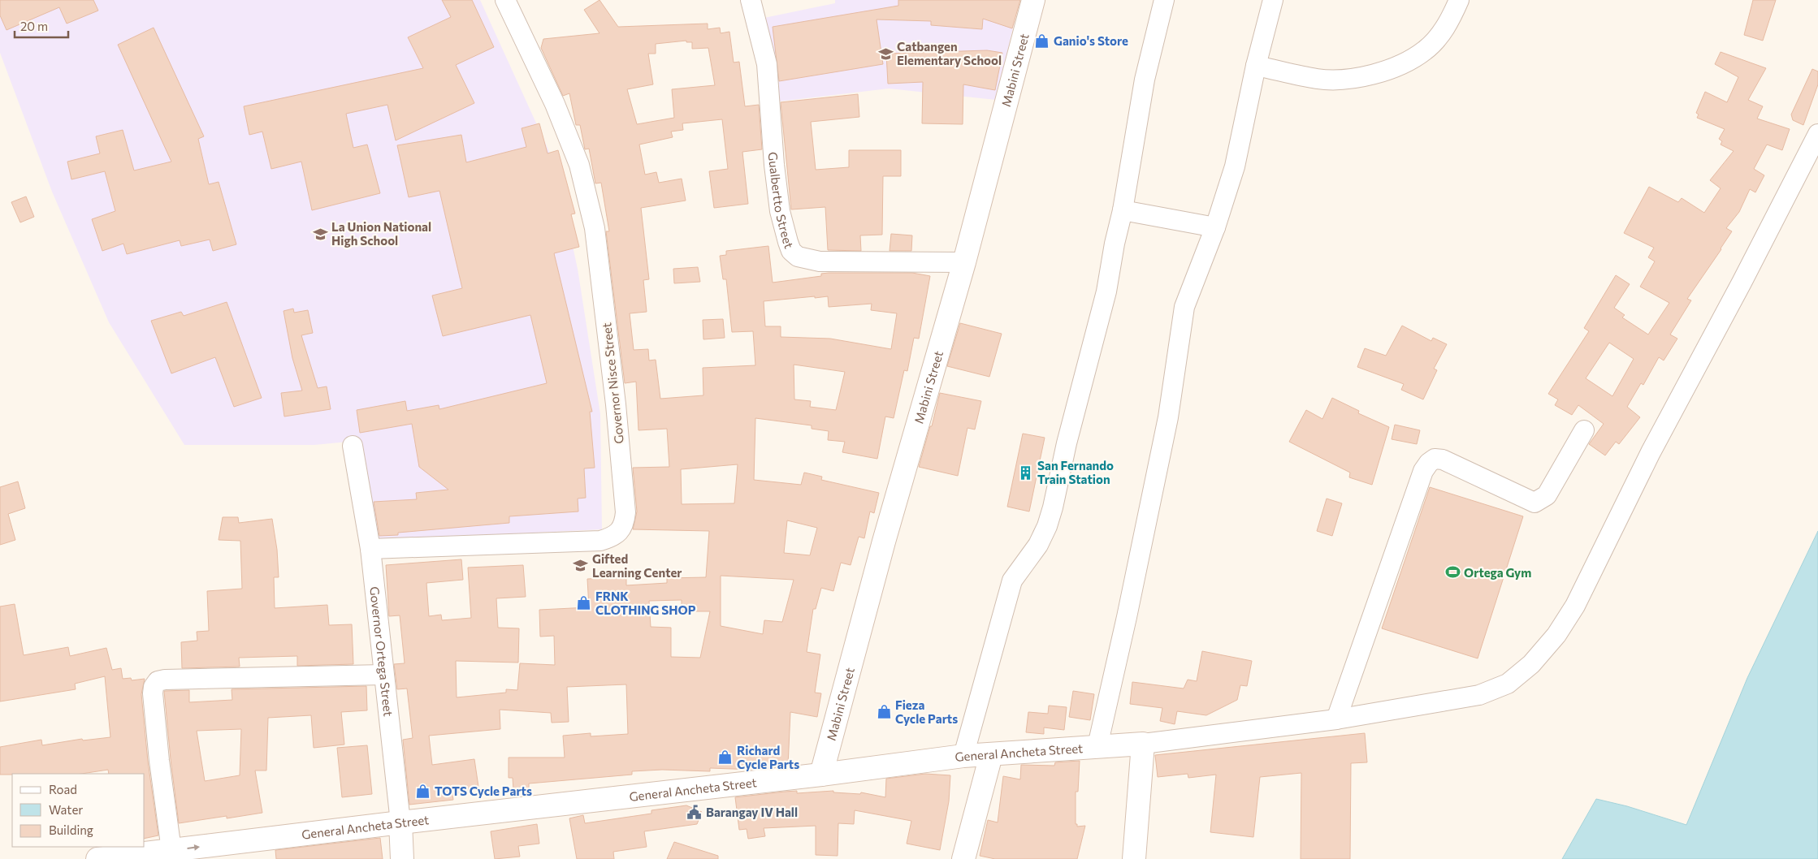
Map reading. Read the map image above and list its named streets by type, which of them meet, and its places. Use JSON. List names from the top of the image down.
{
  "streets": {
    "main road": ["Mabini Street", "Governor Ortega Street", "General Ancheta Street"],
    "street": ["Gualbertto Street", "Governor Nisce Street"]
  },
  "crossings": [
    ["Mabini Street", "Gualbertto Street"],
    ["Mabini Street", "General Ancheta Street"],
    ["Governor Nisce Street", "Governor Ortega Street"],
    ["Governor Ortega Street", "General Ancheta Street"]
  ],
  "places": {
    "shop": [
      "Ganio's Store",
      "FRNK CLOTHING SHOP",
      "Fieza Cycle Parts",
      "Richard Cycle Parts",
      "TOTS Cycle Parts"
    ],
    "school or university": ["Catbangen Elementary School", "La Union National High School", "Gifted Learning Center"],
    "building": ["San Fernando Train Station"],
    "sports": ["Ortega Gym"],
    "public building": ["Barangay IV Hall"]
  },
  "legend": ["Road", "Water", "Building"],
  "scale_bar": "20 m"
}
